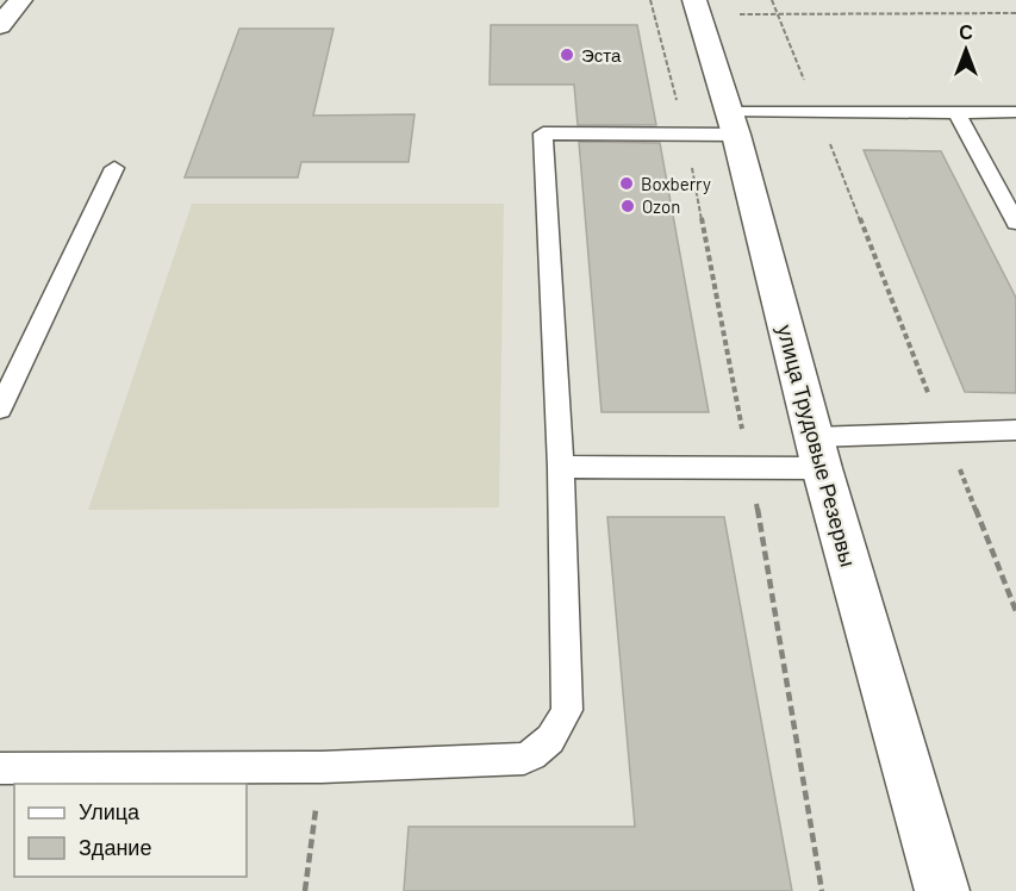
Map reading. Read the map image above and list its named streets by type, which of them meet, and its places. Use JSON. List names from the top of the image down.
{
  "streets": {
    "street": ["улица Трудовые Резервы"]
  },
  "places": ["Эста", "Boxberry", "Ozon"],
  "legend": ["Улица", "Здание"],
  "north": "top"
}
